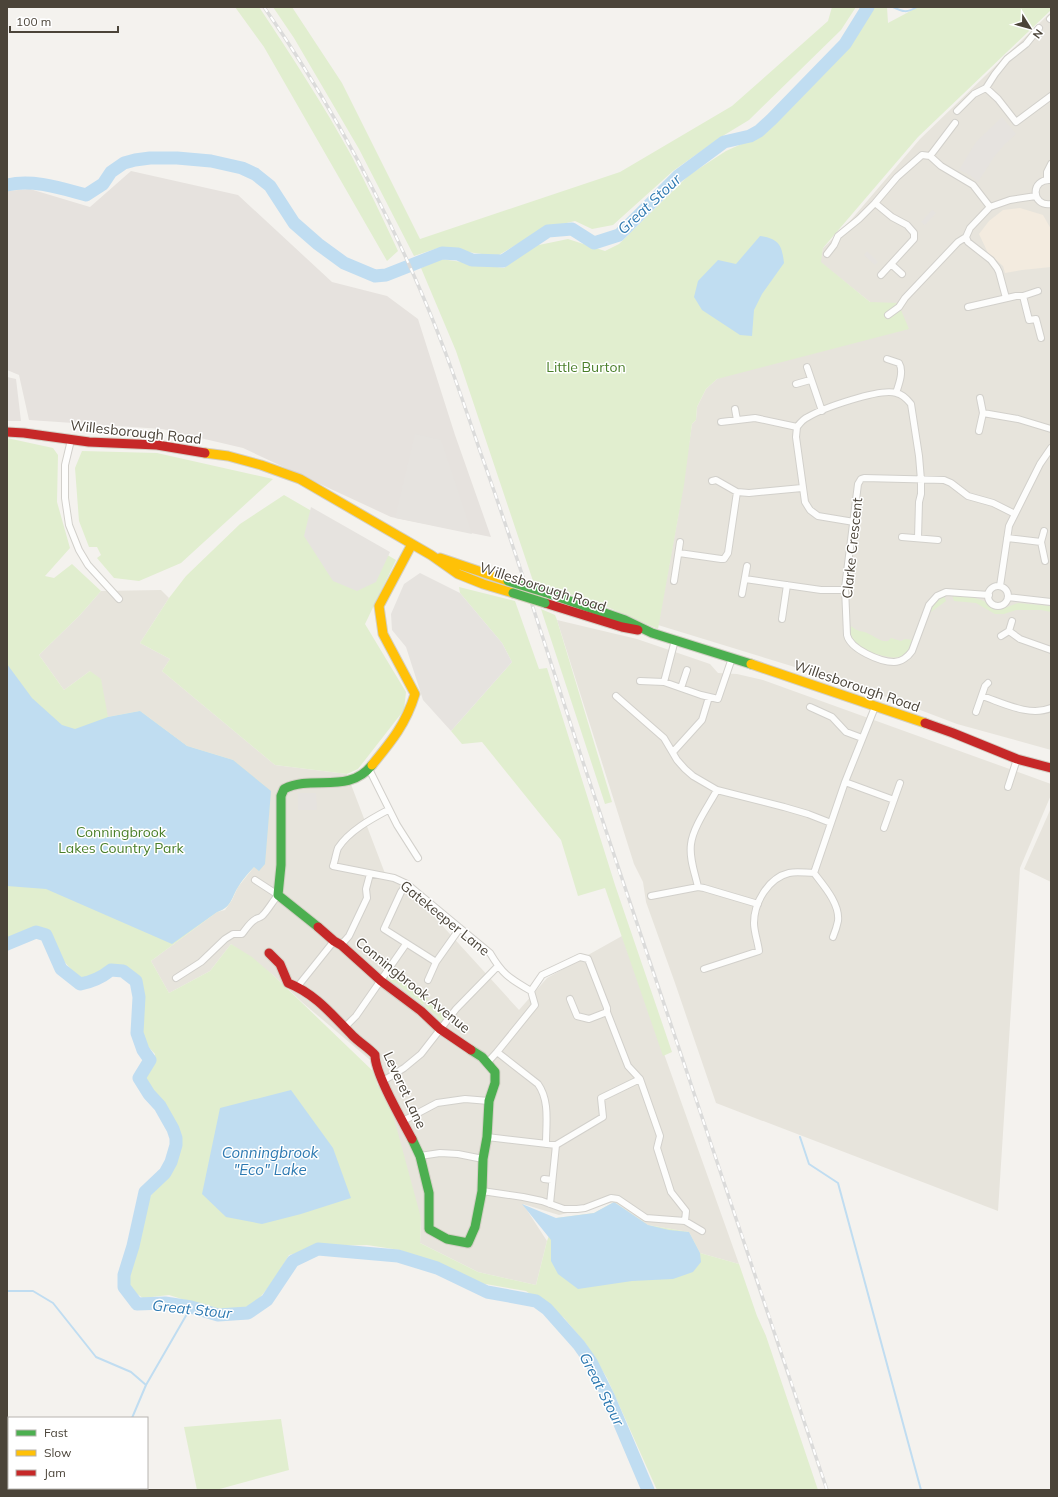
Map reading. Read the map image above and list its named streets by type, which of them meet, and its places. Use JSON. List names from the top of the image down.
{
  "streets": {
    "main road": ["Willesborough Road", "Conningbrook Avenue", "Leveret Lane"],
    "street": ["Clarke Crescent", "Gatekeeper Lane"]
  },
  "crossings": [
    ["Conningbrook Avenue", "Leveret Lane"]
  ],
  "water": ["Great Stour", "Conningbrook \"Eco\" Lake"],
  "parks": ["Little Burton", "Conningbrook Lakes Country Park"],
  "legend": ["Fast", "Slow", "Jam"],
  "scale_bar": "100 m",
  "north": "bottom right"
}
